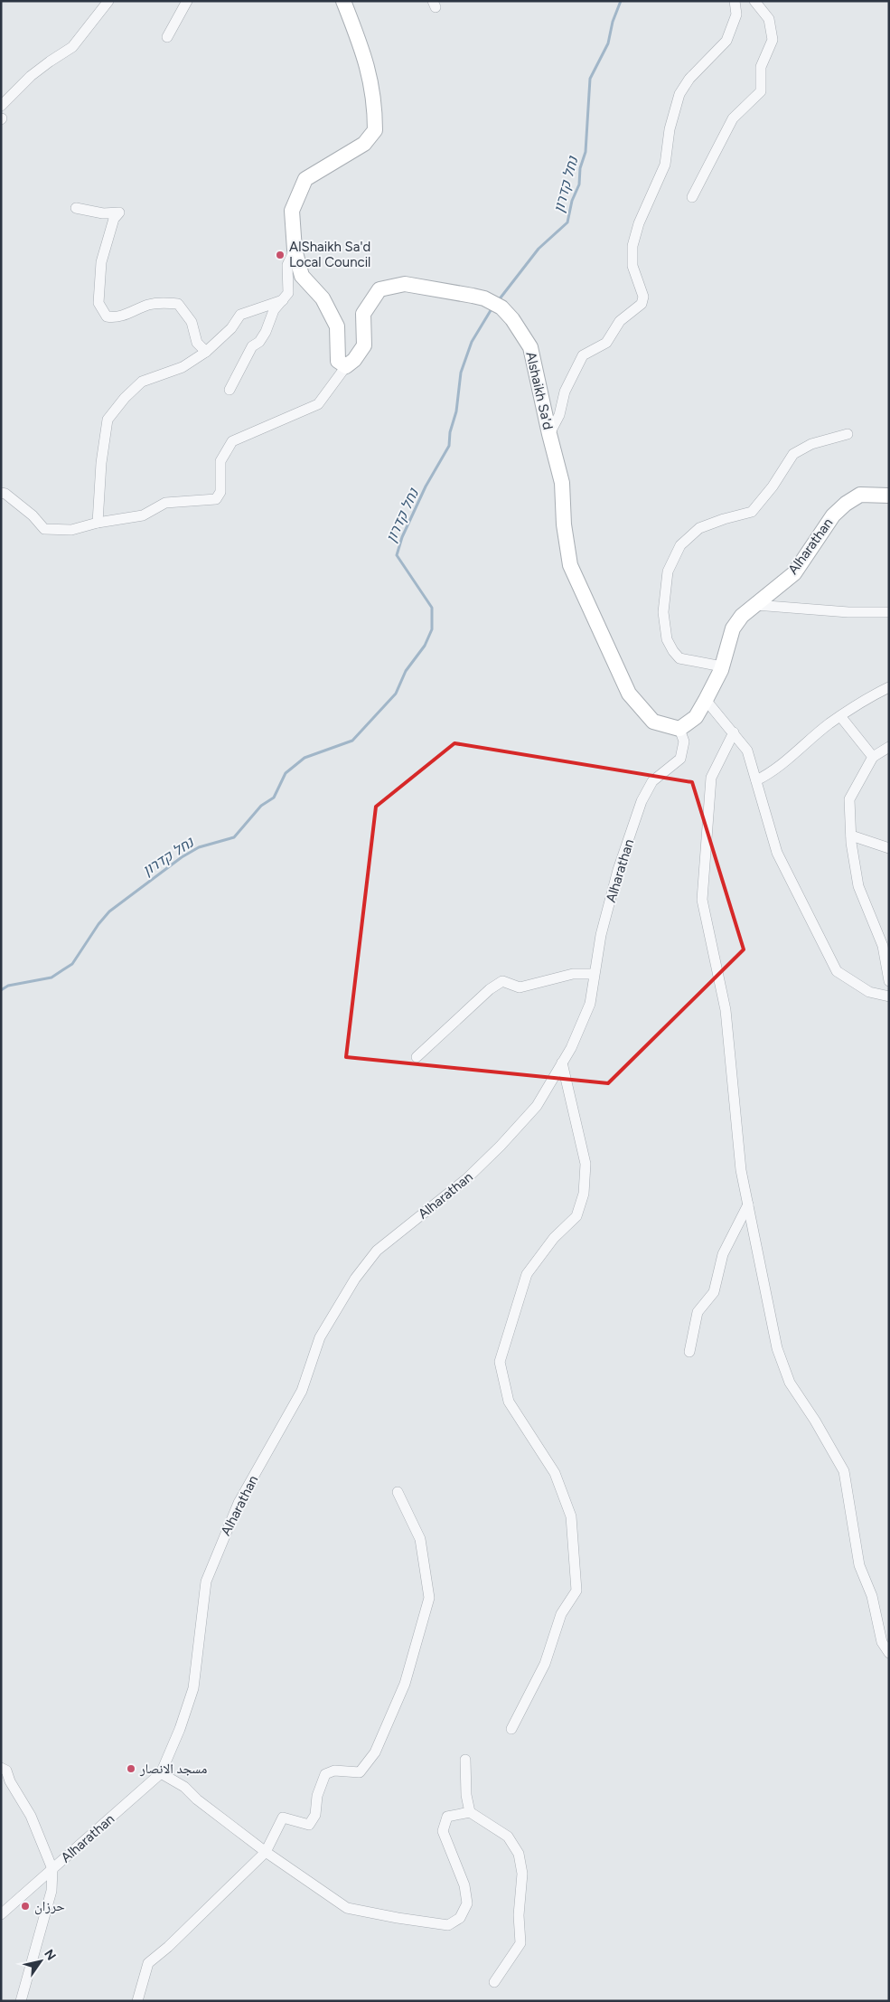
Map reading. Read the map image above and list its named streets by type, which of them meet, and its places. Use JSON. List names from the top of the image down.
{
  "streets": {
    "street": ["Alshaikh Sa'd", "Alharathan"]
  },
  "crossings": [
    ["Alshaikh Sa'd", "Alharathan"]
  ],
  "water": ["נחל קדרון"],
  "places": ["AlShaikh Sa'd Local Council", "مسجد الانصار", "حرزان"],
  "north": "top right"
}
